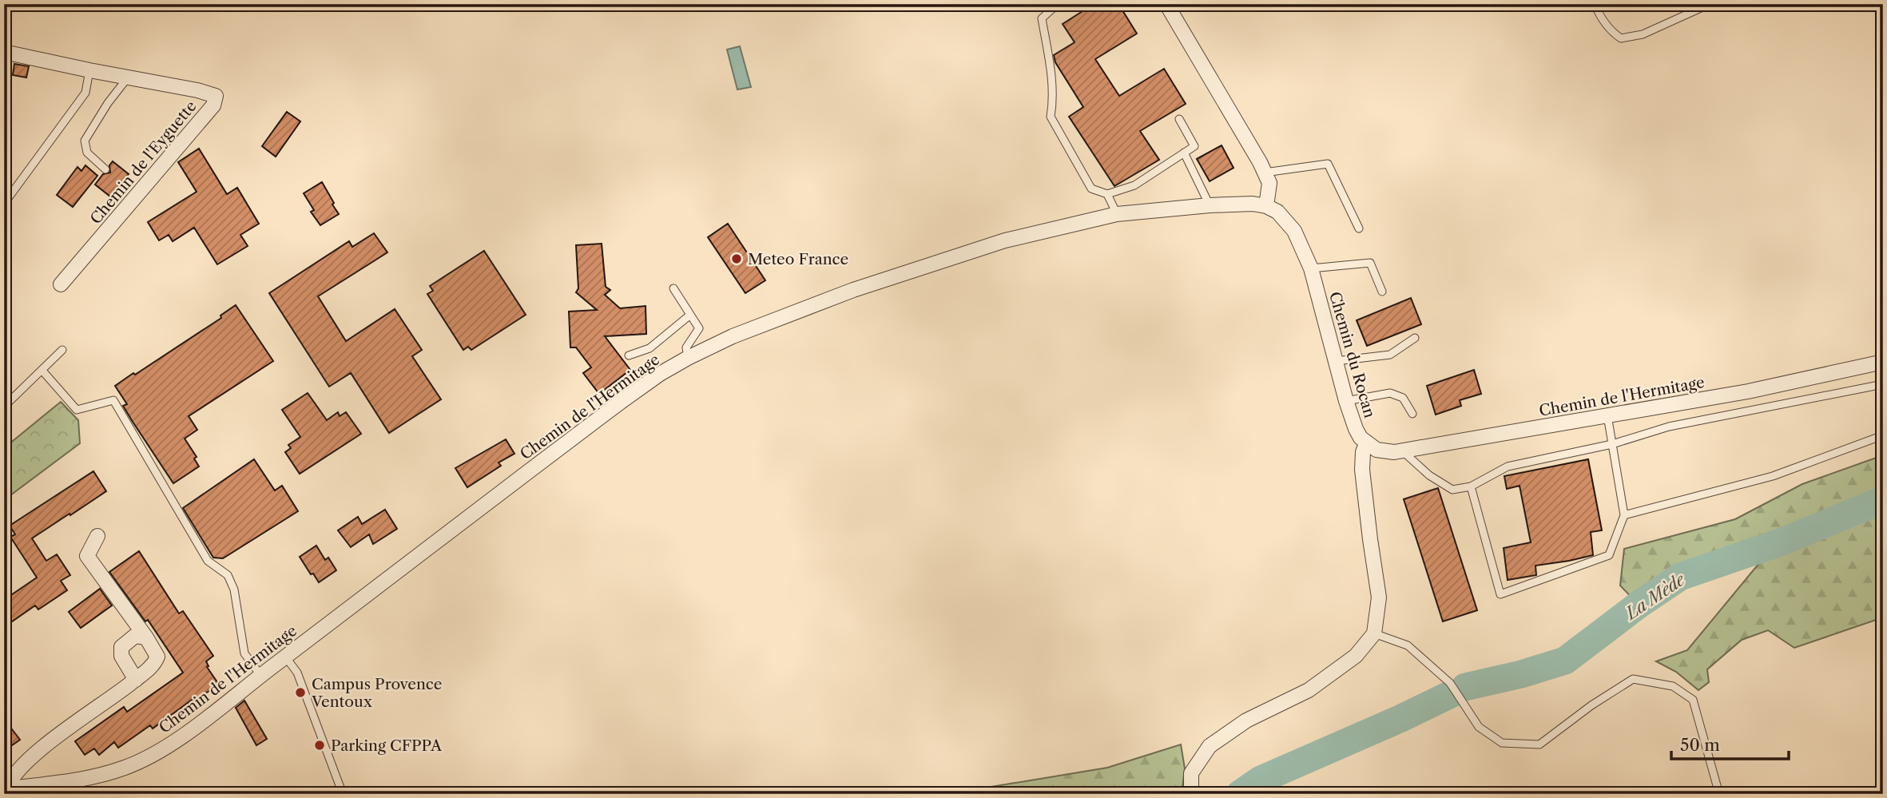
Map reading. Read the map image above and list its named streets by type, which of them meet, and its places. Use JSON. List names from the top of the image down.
{
  "streets": {
    "street": ["Chemin de l'Eyguette", "Chemin du Rocan", "Chemin de l'Hermitage"]
  },
  "crossings": [
    ["Chemin du Rocan", "Chemin de l'Hermitage"]
  ],
  "water": ["La Mède"],
  "places": ["Meteo France", "Campus Provence Ventoux", "Parking CFPPA"],
  "scale_bar": "50 m"
}
